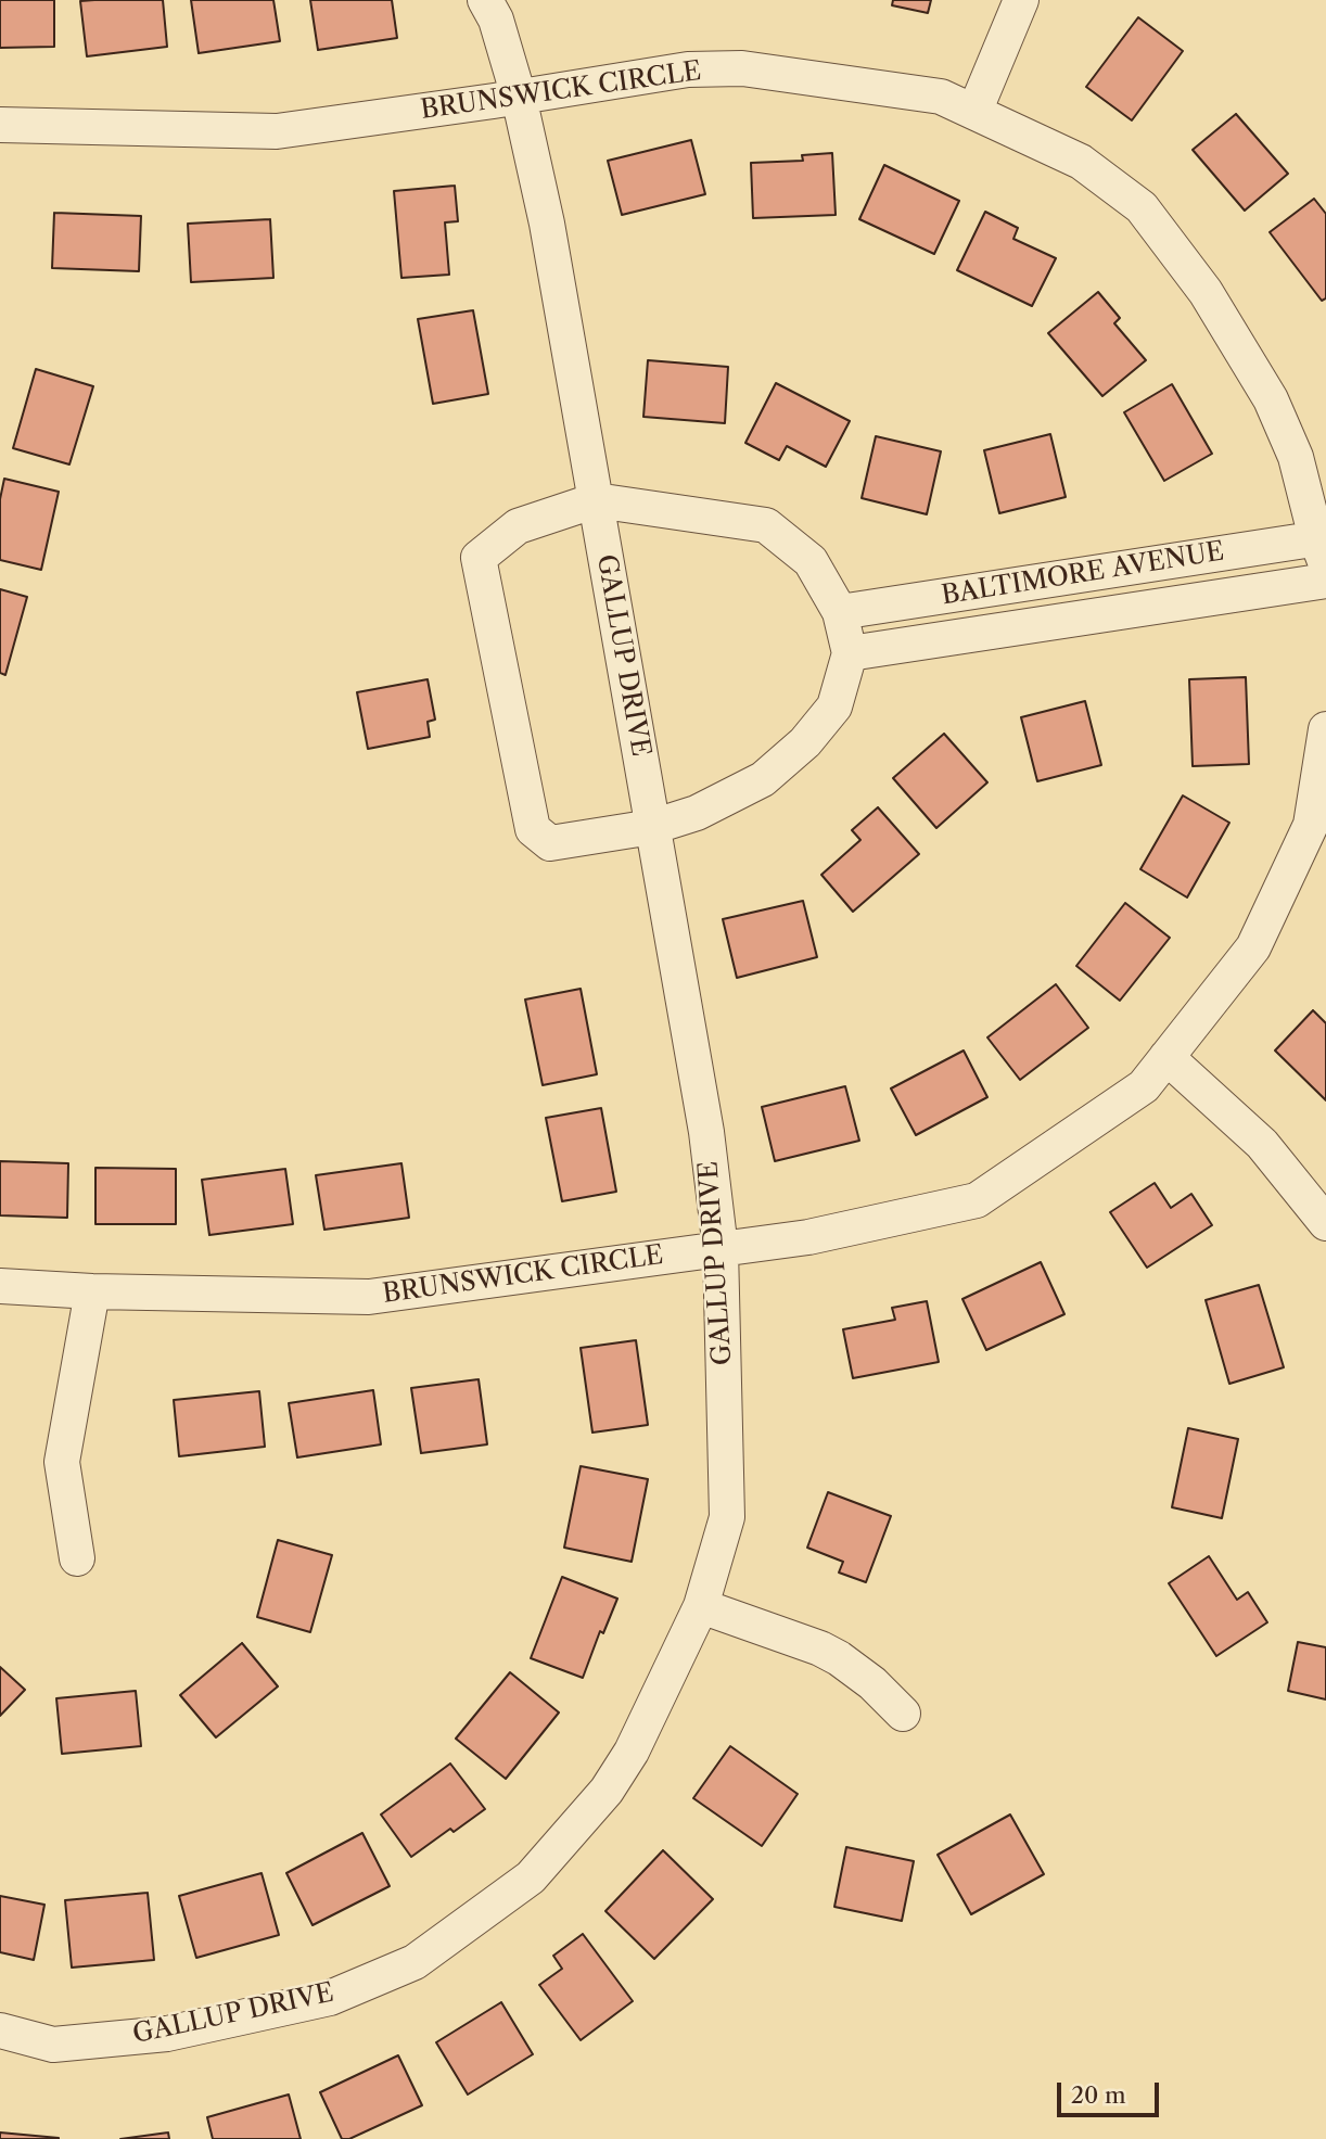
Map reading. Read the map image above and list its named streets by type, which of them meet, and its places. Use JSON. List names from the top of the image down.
{
  "streets": {
    "street": ["BRUNSWICK CIRCLE", "BALTIMORE AVENUE", "GALLUP DRIVE"]
  },
  "crossings": [
    ["BRUNSWICK CIRCLE", "BALTIMORE AVENUE"],
    ["BRUNSWICK CIRCLE", "GALLUP DRIVE"]
  ],
  "scale_bar": "20 m"
}
